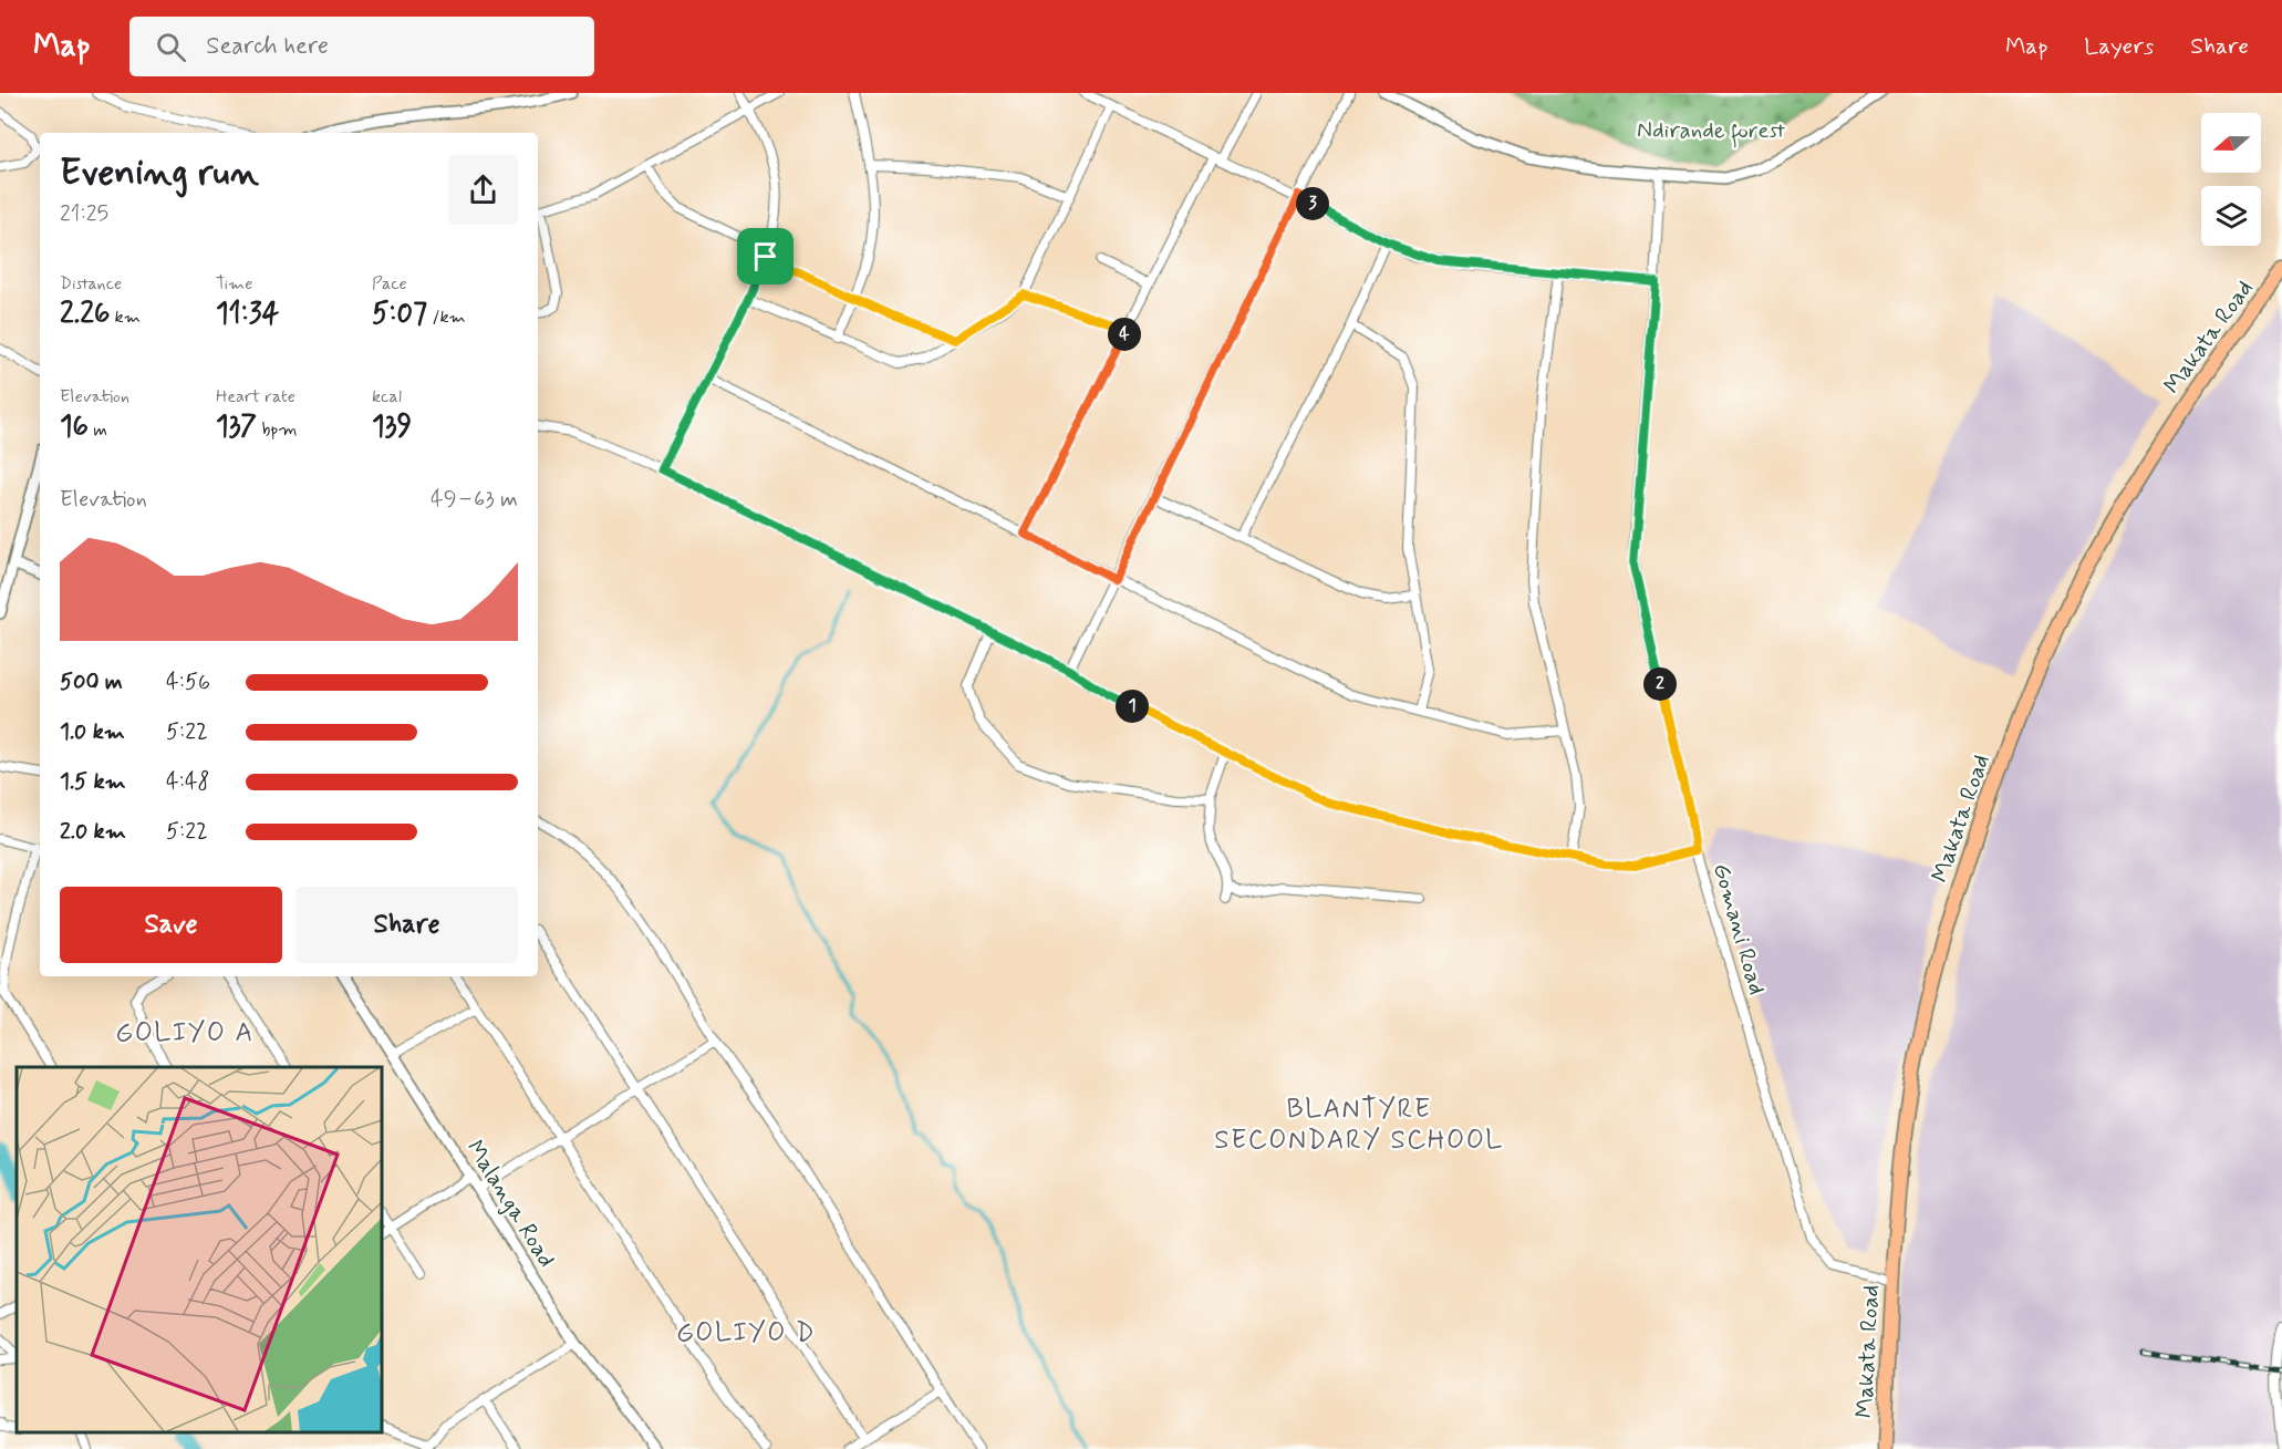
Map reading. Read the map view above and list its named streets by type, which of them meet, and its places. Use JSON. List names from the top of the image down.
{
  "streets": {
    "main road": ["Makata Road"],
    "street": ["Gomani Road", "Malanga Road"]
  },
  "crossings": [
    ["Makata Road", "Gomani Road"]
  ],
  "districts": ["GOLIYO A", "BLANTYRE SECONDARY SCHOOL", "GOLIYO D"],
  "parks": ["Ndirande forest"],
  "north": "left",
  "page": {
    "header": "Map",
    "search": "Search here",
    "nav": ["Map", "Layers", "Share"],
    "heading": ["Evening run", "21:25"],
    "pins": [
      "3",
      "4",
      "2",
      "1"
    ],
    "stats": [
      ["Distance", "2.26 km"],
      ["Time", "11:34"],
      ["Pace", "5:07 /km"],
      ["Elevation", "16 m"],
      ["Heart rate", "137 bpm"],
      ["kcal", "139"]
    ],
    "chart": ["Elevation", "49–63 m"],
    "list": [
      {
        "name": "500 m",
        "note": "4:56"
      },
      {
        "name": "1.0 km",
        "note": "5:22"
      },
      {
        "name": "1.5 km",
        "note": "4:48"
      },
      {
        "name": "2.0 km",
        "note": "5:22"
      }
    ],
    "buttons": ["Save", "Share"]
  }
}
